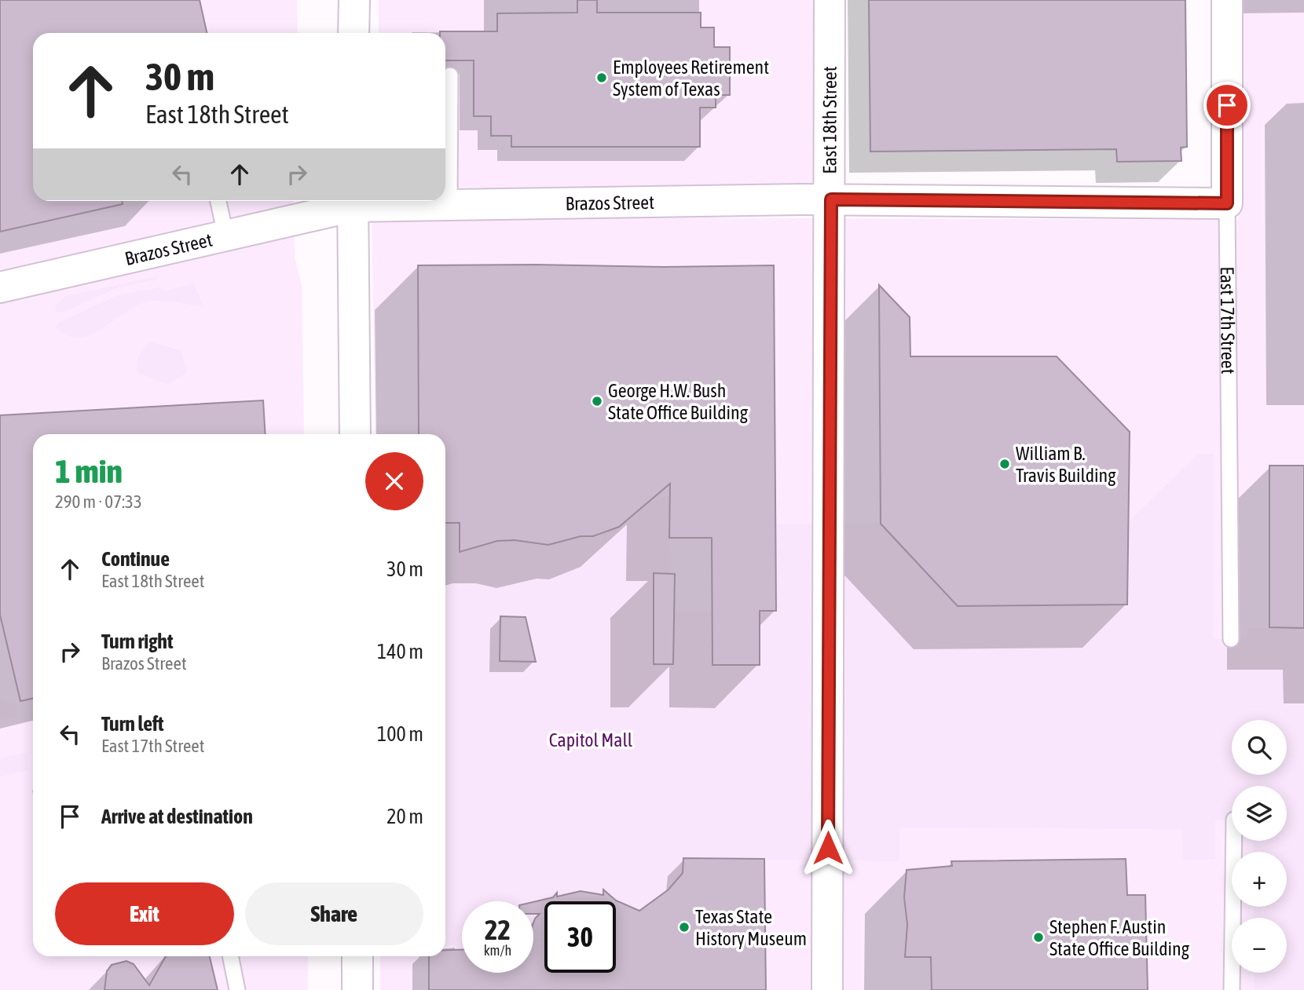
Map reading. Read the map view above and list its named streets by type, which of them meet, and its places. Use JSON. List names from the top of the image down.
{
  "streets": {
    "street": ["East 18th Street", "Brazos Street", "East 17th Street"]
  },
  "crossings": [
    ["East 18th Street", "Brazos Street"],
    ["Brazos Street", "East 17th Street"]
  ],
  "parks": ["Capitol Mall"],
  "places": [
    "Employees Retirement System of Texas",
    "George H.W. Bush State Office Building",
    "William B. Travis Building",
    "Texas State History Museum",
    "Stephen F. Austin State Office Building"
  ],
  "page": {
    "turn": ["30 m", "East 18th Street"],
    "heading": ["1 min", "290 m · 07:33"],
    "list": [
      {
        "name": "Continue",
        "note": "East 18th Street",
        "value": "30 m"
      },
      {
        "name": "Turn right",
        "note": "Brazos Street",
        "value": "140 m"
      },
      {
        "name": "Turn left",
        "note": "East 17th Street",
        "value": "100 m"
      },
      {
        "name": "Arrive at destination",
        "value": "20 m"
      }
    ],
    "map_buttons": ["+", "−"],
    "buttons": ["Exit", "Share"],
    "speed": "22 km/h",
    "limit": "30"
  }
}
